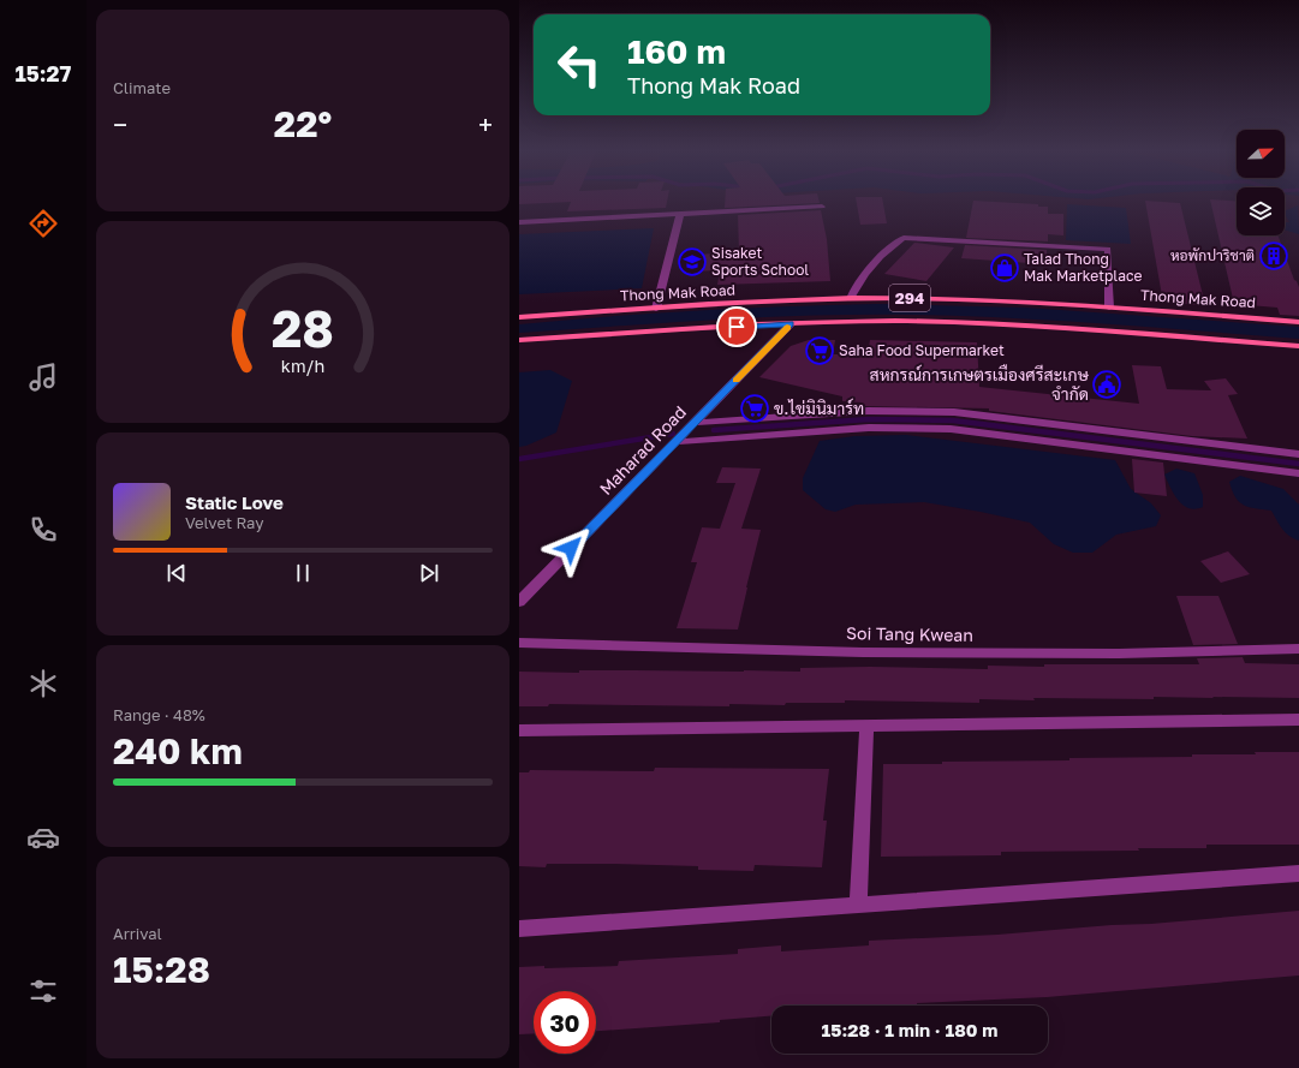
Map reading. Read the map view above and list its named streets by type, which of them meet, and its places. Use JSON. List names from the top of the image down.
{
  "streets": {
    "main road": ["Thong Mak Road", "294"],
    "street": ["Maharad Road", "Soi Tang Kwean"]
  },
  "crossings": [
    ["294", "Maharad Road"]
  ],
  "places": {
    "building": ["หอพักปาริชาติ"],
    "school or university": ["Sisaket Sports School"],
    "shop": ["Talad Thong Mak Marketplace"],
    "supermarket": ["Saha Food Supermarket", "ข.ไข่มินิมาร์ท"],
    "public building": ["สหกรณ์การเกษตรเมืองศรีสะเกษ จำกัด"]
  },
  "north": "right",
  "page": {
    "tabs": "15:27",
    "tile": [
      "Climate",
      ["Range · 48%", "240 km"],
      ["Arrival", "15:28"]
    ],
    "turn": ["160 m", "Thong Mak Road"],
    "heat": ["−", "22°", "+"],
    "song": ["Static Love", "Velvet Ray"],
    "limit": "30",
    "trip": "15:28 · 1 min · 180 m",
    "gauge": ["28", "km/h"]
  }
}
